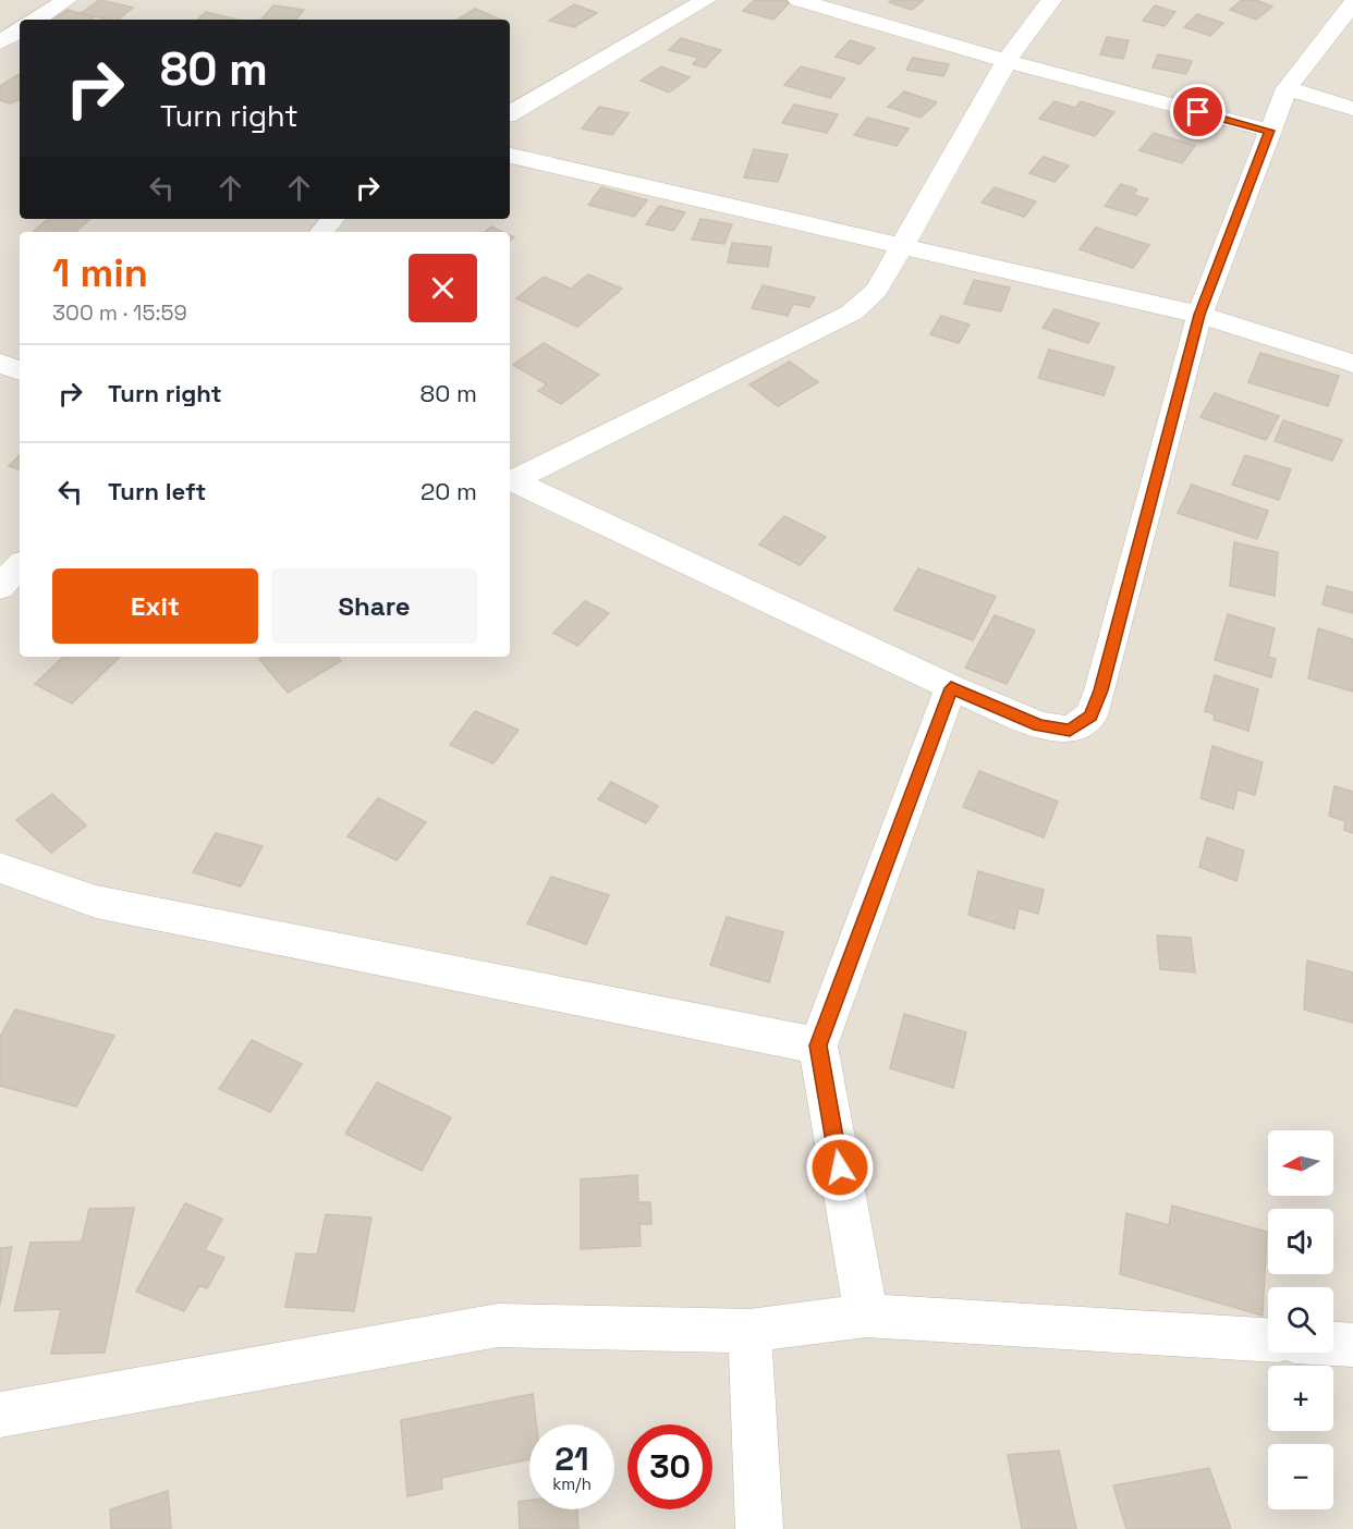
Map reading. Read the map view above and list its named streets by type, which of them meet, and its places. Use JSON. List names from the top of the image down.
{
  "north": "left",
  "page": {
    "turn": ["80 m", "Turn right"],
    "heading": ["1 min", "300 m · 15:59"],
    "list": [
      {
        "name": "Turn right",
        "value": "80 m"
      },
      {
        "name": "Turn left",
        "value": "20 m"
      }
    ],
    "buttons": ["Exit", "Share"],
    "map_buttons": ["+", "−"],
    "speed": "21 km/h",
    "limit": "30"
  }
}
